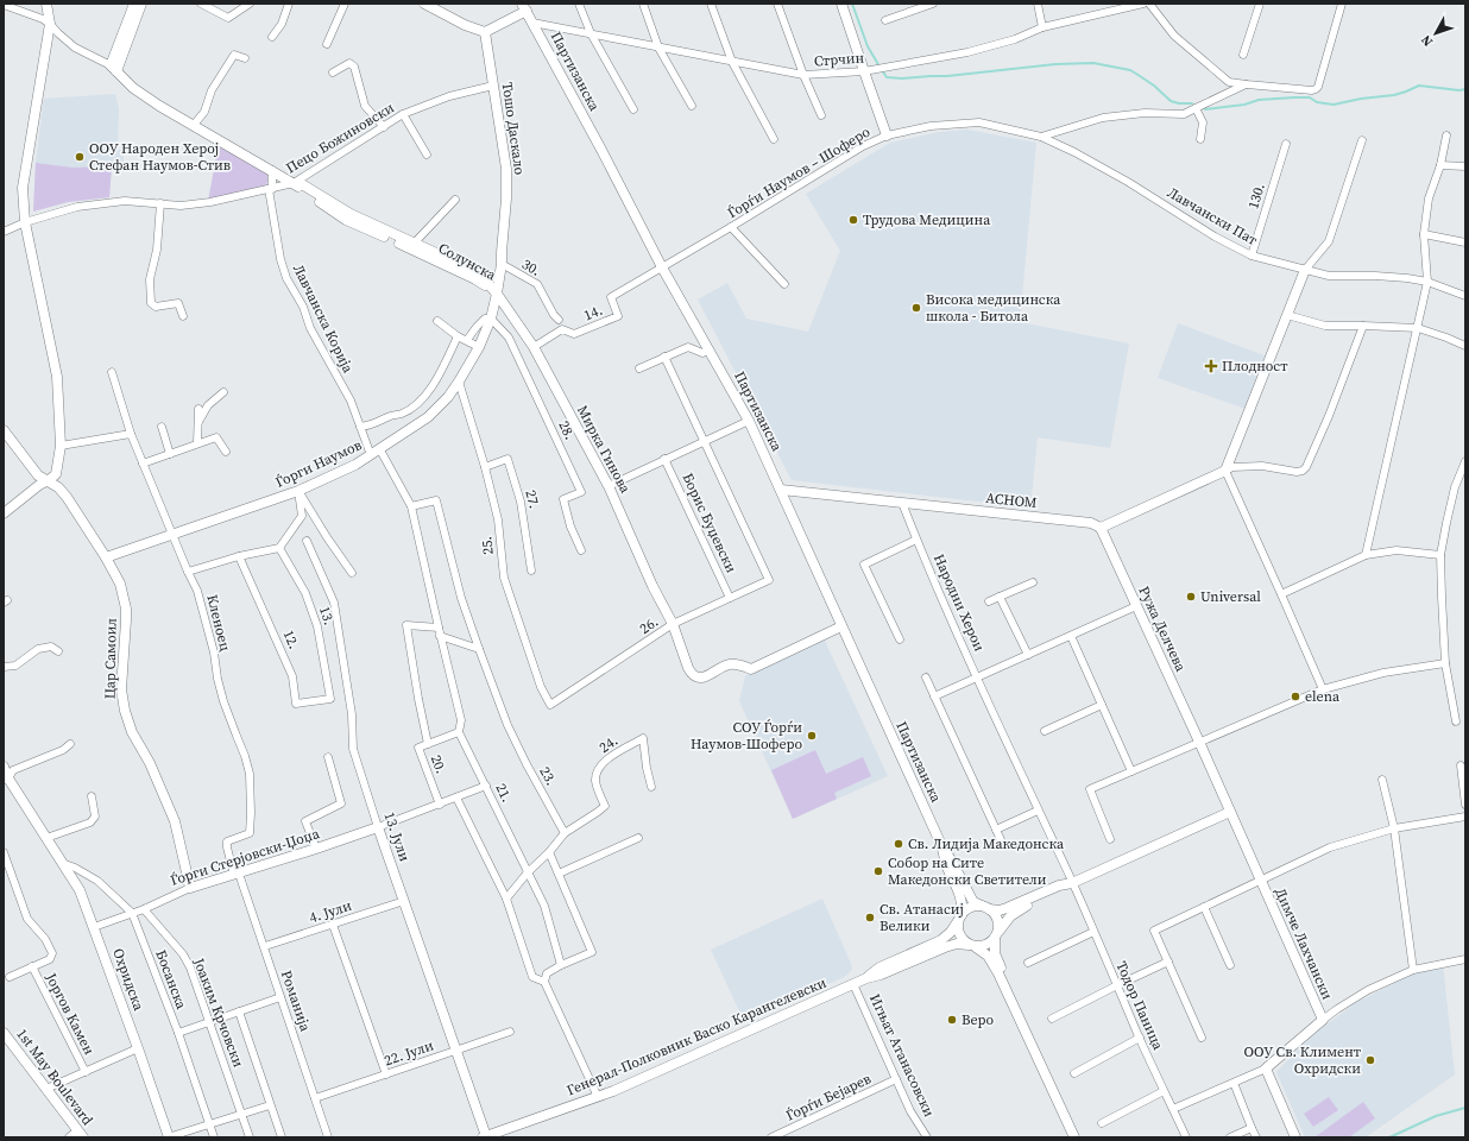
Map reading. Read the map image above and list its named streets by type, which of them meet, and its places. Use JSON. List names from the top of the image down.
{
  "streets": {
    "street": [
      "Стрчин",
      "Партизанска",
      "Тошо Даскало",
      "Пецо Божиновски",
      "Ѓорѓи Наумов – Шоферо",
      "130.",
      "Лавчански Пат",
      "Солунска",
      "30.",
      "14.",
      "Лавчанска Корија",
      "28.",
      "Мирка Гинова",
      "Ѓорги Наумов",
      "27.",
      "АСНОМ",
      "Борис Буџевски",
      "25.",
      "Народни Херои",
      "13.",
      "Кленоец",
      "26.",
      "Ружа Делчева",
      "12.",
      "Цар Самоил",
      "24.",
      "20.",
      "23.",
      "21.",
      "13. Јули",
      "Ѓорги Стерјовски-Џоџа",
      "4. Јули",
      "Димче Лахчански",
      "Охридска",
      "Босанска",
      "Романија",
      "Тодор Паница",
      "Јоаким Крчовски",
      "Јоргов Камен",
      "Генерал-Полковник Васко Карангелевски",
      "22. Јули",
      "Игњат Атанасовски",
      "1st May Boulevard",
      "Ѓорѓи Бејарев"
    ]
  },
  "crossings": [
    ["Стрчин", "Партизанска"],
    ["Партизанска", "Ѓорѓи Наумов – Шоферо"],
    ["Партизанска", "14."],
    ["Партизанска", "Мирка Гинова"],
    ["Партизанска", "АСНОМ"],
    ["Партизанска", "Генерал-Полковник Васко Карангелевски"],
    ["Тошо Даскало", "Пецо Божиновски"],
    ["Тошо Даскало", "Солунска"],
    ["Тошо Даскало", "30."],
    ["Тошо Даскало", "Мирка Гинова"],
    ["Тошо Даскало", "Ѓорги Наумов"],
    ["Пецо Божиновски", "Солунска"],
    ["Пецо Божиновски", "Лавчанска Корија"],
    ["Ѓорѓи Наумов – Шоферо", "Лавчански Пат"],
    ["Ѓорѓи Наумов – Шоферо", "14."],
    ["130.", "Лавчански Пат"],
    ["Солунска", "Лавчанска Корија"],
    ["Солунска", "Мирка Гинова"],
    ["Солунска", "Ѓорги Наумов"],
    ["14.", "Мирка Гинова"],
    ["Лавчанска Корија", "Ѓорги Наумов"],
    ["28.", "Ѓорги Наумов"],
    ["Мирка Гинова", "Ѓорги Наумов"],
    ["Мирка Гинова", "26."],
    ["Ѓорги Наумов", "25."],
    ["Ѓорги Наумов", "Кленоец"],
    ["Ѓорги Наумов", "Цар Самоил"],
    ["Ѓорги Наумов", "21."],
    ["27.", "25."],
    ["АСНОМ", "Народни Херои"],
    ["АСНОМ", "Ружа Делчева"],
    ["Борис Буџевски", "26."],
    ["25.", "26."],
    ["Народни Херои", "Тодор Паница"],
    ["Народни Херои", "Генерал-Полковник Васко Карангелевски"],
    ["13.", "12."],
    ["Кленоец", "Ѓорги Стерјовски-Џоџа"],
    ["Кленоец", "Романија"],
    ["Ружа Делчева", "Димче Лахчански"],
    ["Ружа Делчева", "Генерал-Полковник Васко Карангелевски"],
    ["Цар Самоил", "Ѓорги Стерјовски-Џоџа"],
    ["24.", "23."],
    ["20.", "21."],
    ["23.", "21."],
    ["13. Јули", "Ѓорги Стерјовски-Џоџа"],
    ["13. Јули", "4. Јули"],
    ["13. Јули", "Генерал-Полковник Васко Карангелевски"],
    ["13. Јули", "22. Јули"],
    ["Ѓорги Стерјовски-Џоџа", "Охридска"],
    ["Ѓорги Стерјовски-Џоџа", "Босанска"],
    ["Ѓорги Стерјовски-Џоџа", "Романија"],
    ["Ѓорги Стерјовски-Џоџа", "Јоаким Крчовски"],
    ["4. Јули", "Романија"],
    ["Димче Лахчански", "Тодор Паница"],
    ["Димче Лахчански", "Генерал-Полковник Васко Карангелевски"],
    ["Охридска", "Босанска"],
    ["Охридска", "Јоргов Камен"],
    ["Романија", "22. Јули"],
    ["Тодор Паница", "Генерал-Полковник Васко Карангелевски"],
    ["Јоргов Камен", "1st May Boulevard"],
    ["Генерал-Полковник Васко Карангелевски", "Игњат Атанасовски"],
    ["Игњат Атанасовски", "Ѓорѓи Бејарев"]
  ],
  "places": {
    "other": [
      "ООУ Народен Херој Стефан Наумов-Стив",
      "Трудова Медицина",
      "Висока медицинска школа - Битола",
      "Universal",
      "elena",
      "СОУ Ѓорѓи Наумов-Шоферо",
      "Св. Лидија Македонска",
      "Собор на Сите Македонски Светители",
      "Св. Атанасиј Велики",
      "Веро",
      "ООУ Св. Климент Охридски"
    ],
    "health": ["Плодност"]
  },
  "north": "bottom left"
}
